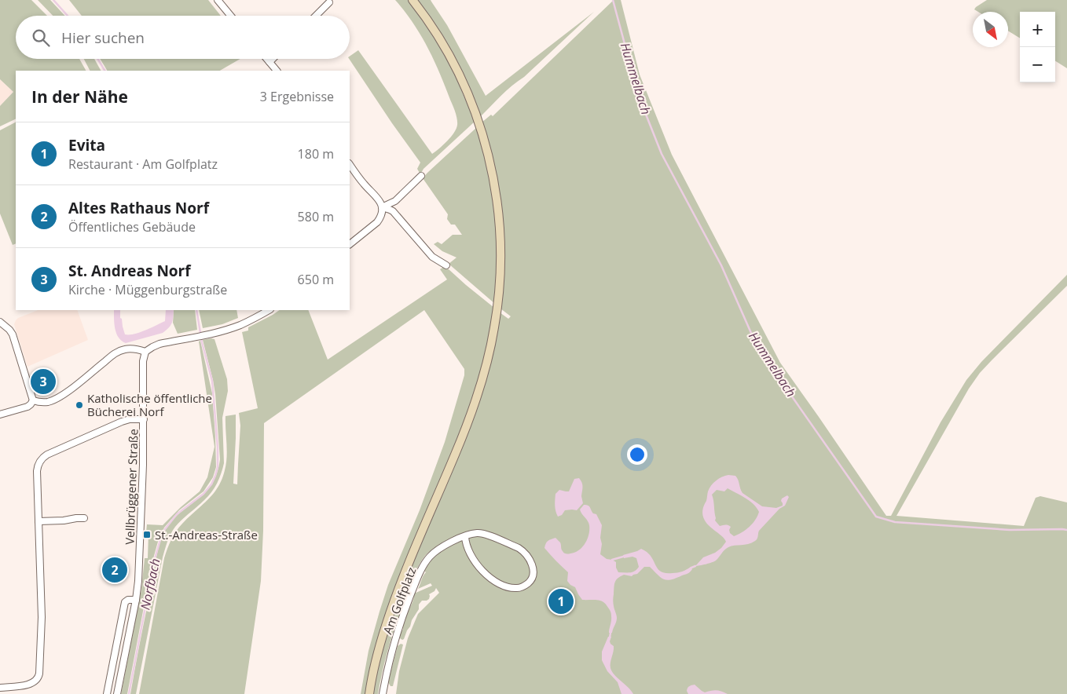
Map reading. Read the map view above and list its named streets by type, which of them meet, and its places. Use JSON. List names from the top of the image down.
{
  "streets": {
    "street": ["Vellbrüggener Straße", "Am Golfplatz"]
  },
  "water": ["Hummelbach", "Norfbach"],
  "places": {
    "other": ["Katholische öffentliche Bücherei Norf"],
    "transit": ["St.-Andreas-Straße"]
  },
  "north": "bottom right",
  "page": {
    "map_buttons": ["+", "−"],
    "search": "Hier suchen",
    "heading": ["In der Nähe", "3 Ergebnisse"],
    "list": [
      {
        "mark": "1",
        "name": "Evita",
        "note": "Restaurant · Am Golfplatz",
        "value": "180 m"
      },
      {
        "mark": "2",
        "name": "Altes Rathaus Norf",
        "note": "Öffentliches Gebäude",
        "value": "580 m"
      },
      {
        "mark": "3",
        "name": "St. Andreas Norf",
        "note": "Kirche · Müggenburgstraße",
        "value": "650 m"
      }
    ],
    "pins": ["3", "2", "1"]
  }
}
